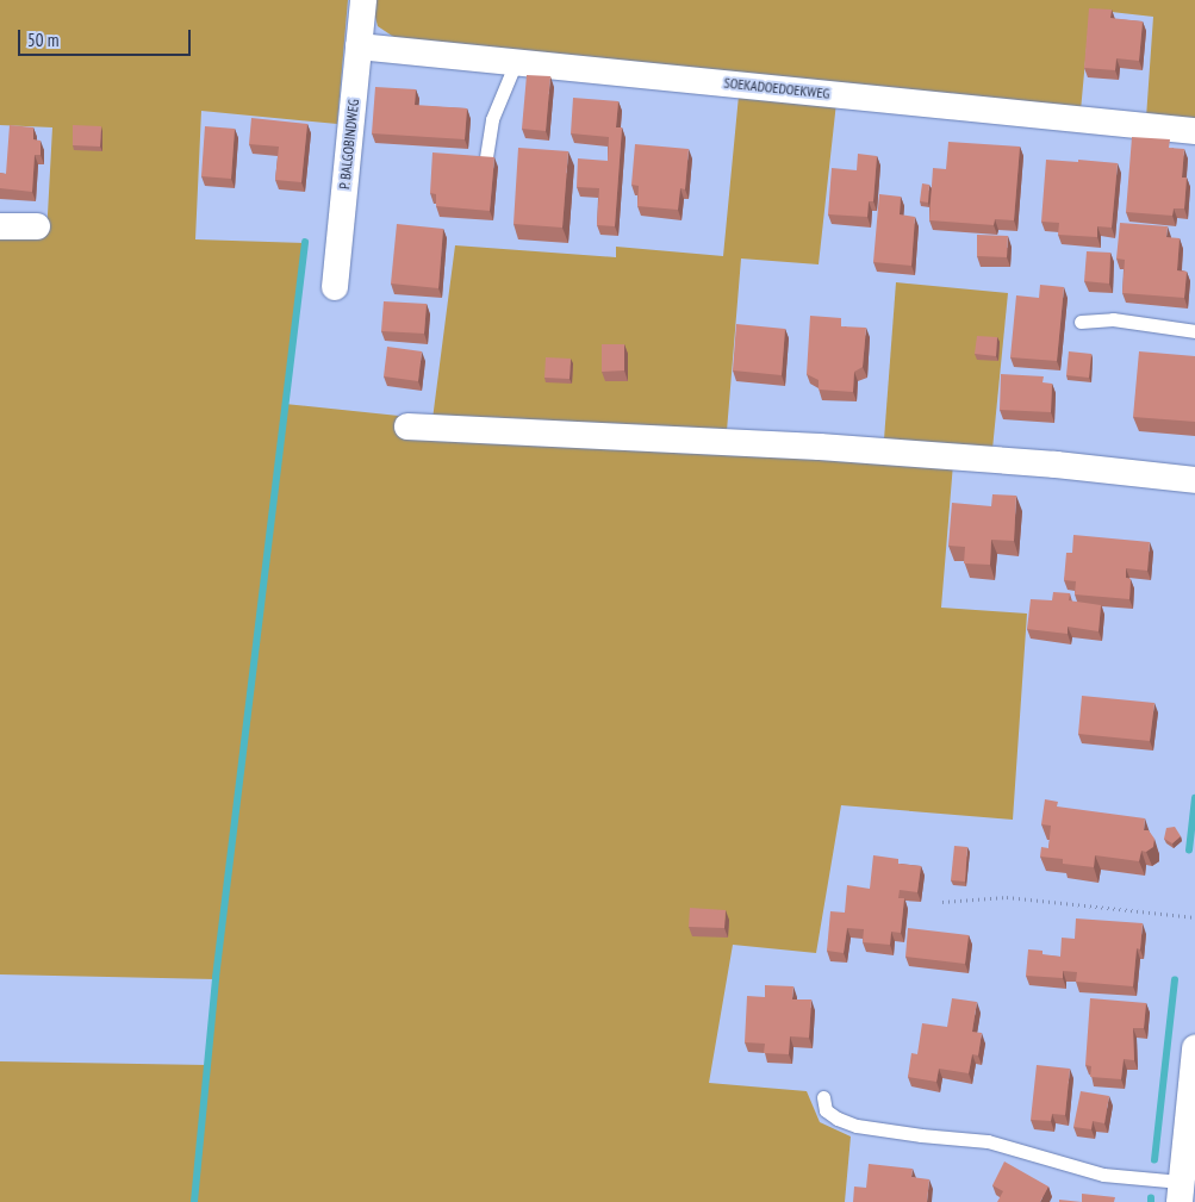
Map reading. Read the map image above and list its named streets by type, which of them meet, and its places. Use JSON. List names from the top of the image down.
{
  "streets": {
    "street": ["SOEKADOEDOEKWEG", "P. BALGOBINDWEG"]
  },
  "crossings": [
    ["SOEKADOEDOEKWEG", "P. BALGOBINDWEG"]
  ],
  "scale_bar": "50 m"
}
